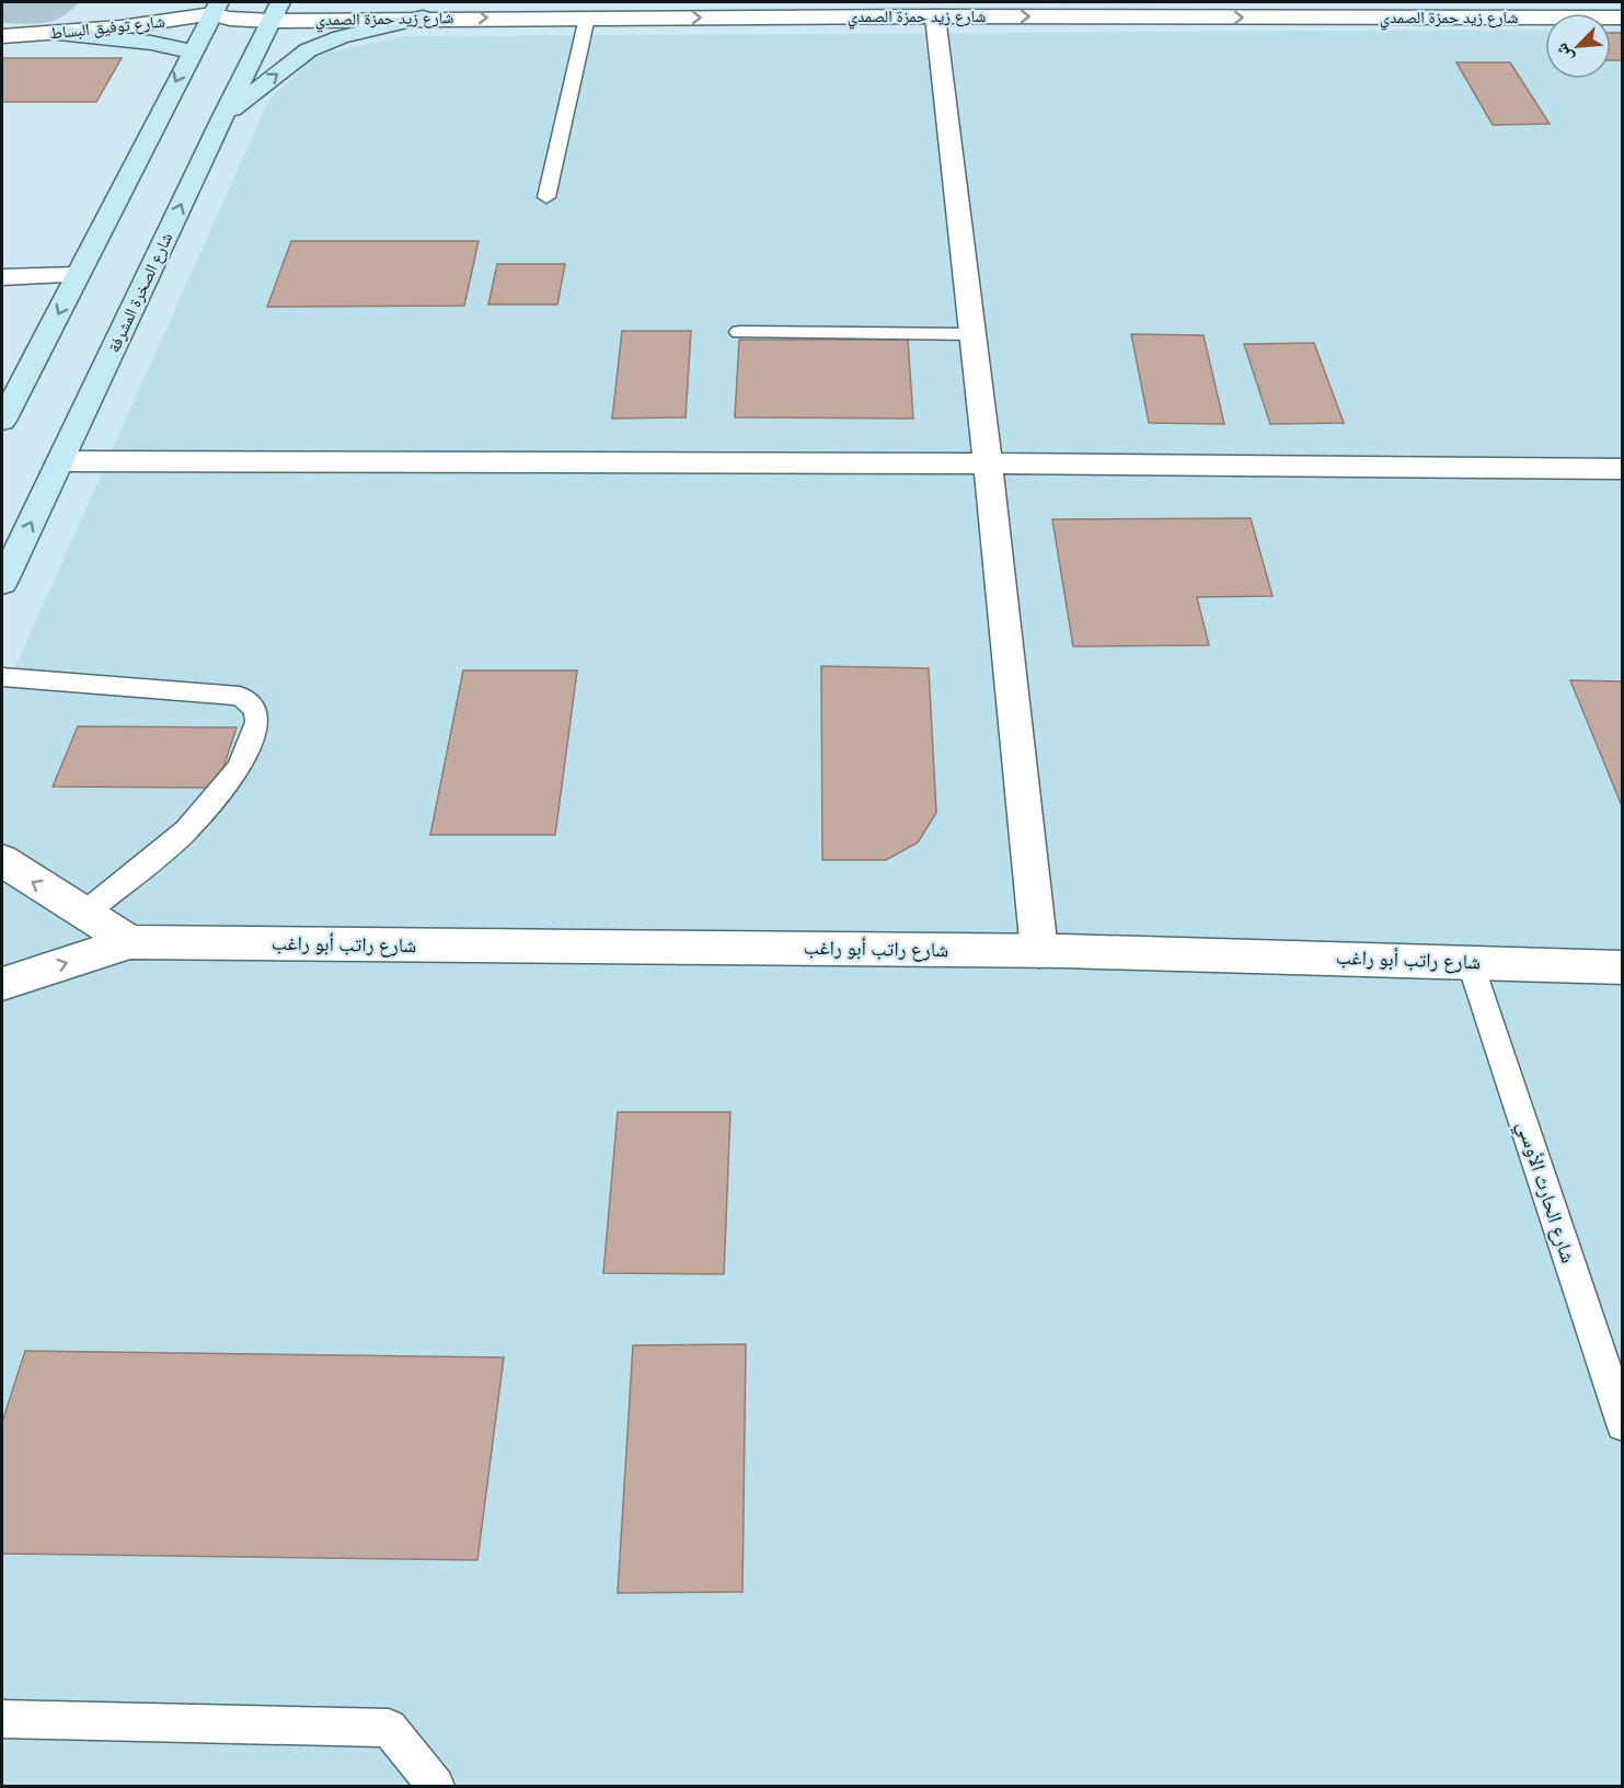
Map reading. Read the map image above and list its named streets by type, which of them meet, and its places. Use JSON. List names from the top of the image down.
{
  "streets": {
    "main road": ["شارع الصخرة المشرفة"],
    "street": ["شارع زيد حمزة الصمدي", "شارع توفيق البساط", "شارع راتب أبو راغب"],
    "lane": ["شارع الحارث الأوسي"]
  },
  "crossings": [
    ["شارع زيد حمزة الصمدي", "شارع توفيق البساط"],
    ["شارع زيد حمزة الصمدي", "شارع الصخرة المشرفة"],
    ["شارع راتب أبو راغب", "شارع الحارث الأوسي"]
  ],
  "one_way": ["شارع زيد حمزة الصمدي"],
  "north": "bottom left"
}
